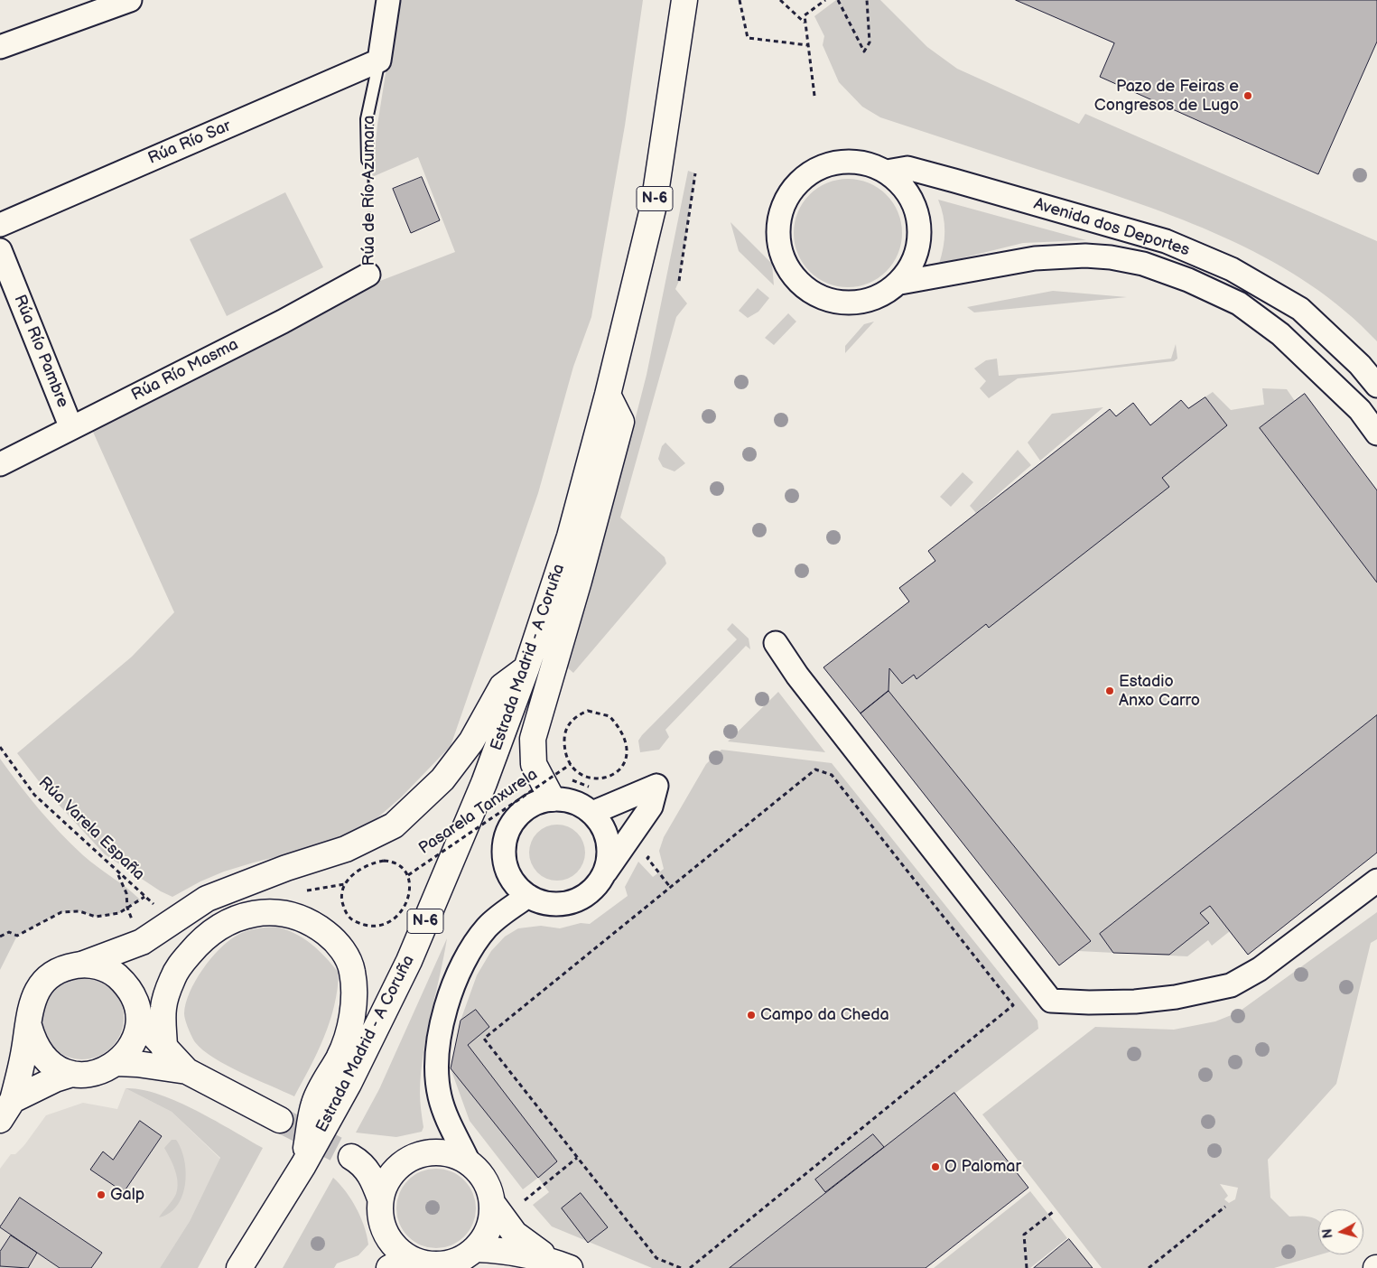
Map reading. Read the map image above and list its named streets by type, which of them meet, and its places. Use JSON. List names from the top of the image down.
{
  "streets": {
    "main road": ["N-6", "Estrada Madrid - A Coruña"],
    "street": [
      "Rúa Río Sar",
      "Rúa de Río Azumara",
      "Avenida dos Deportes",
      "Rúa Río Pambre",
      "Rúa Río Masma"
    ],
    "path": ["Pasarela Tanxurela", "Rúa Varela España"]
  },
  "crossings": [
    ["Rúa Río Sar", "Rúa de Río Azumara"],
    ["Rúa de Río Azumara", "Rúa Río Masma"],
    ["Rúa Río Pambre", "Rúa Río Masma"]
  ],
  "places": [
    "Pazo de Feiras e Congresos de Lugo",
    "Estadio Anxo Carro",
    "Campo da Cheda",
    "O Palomar",
    "Galp"
  ],
  "north": "left"
}
